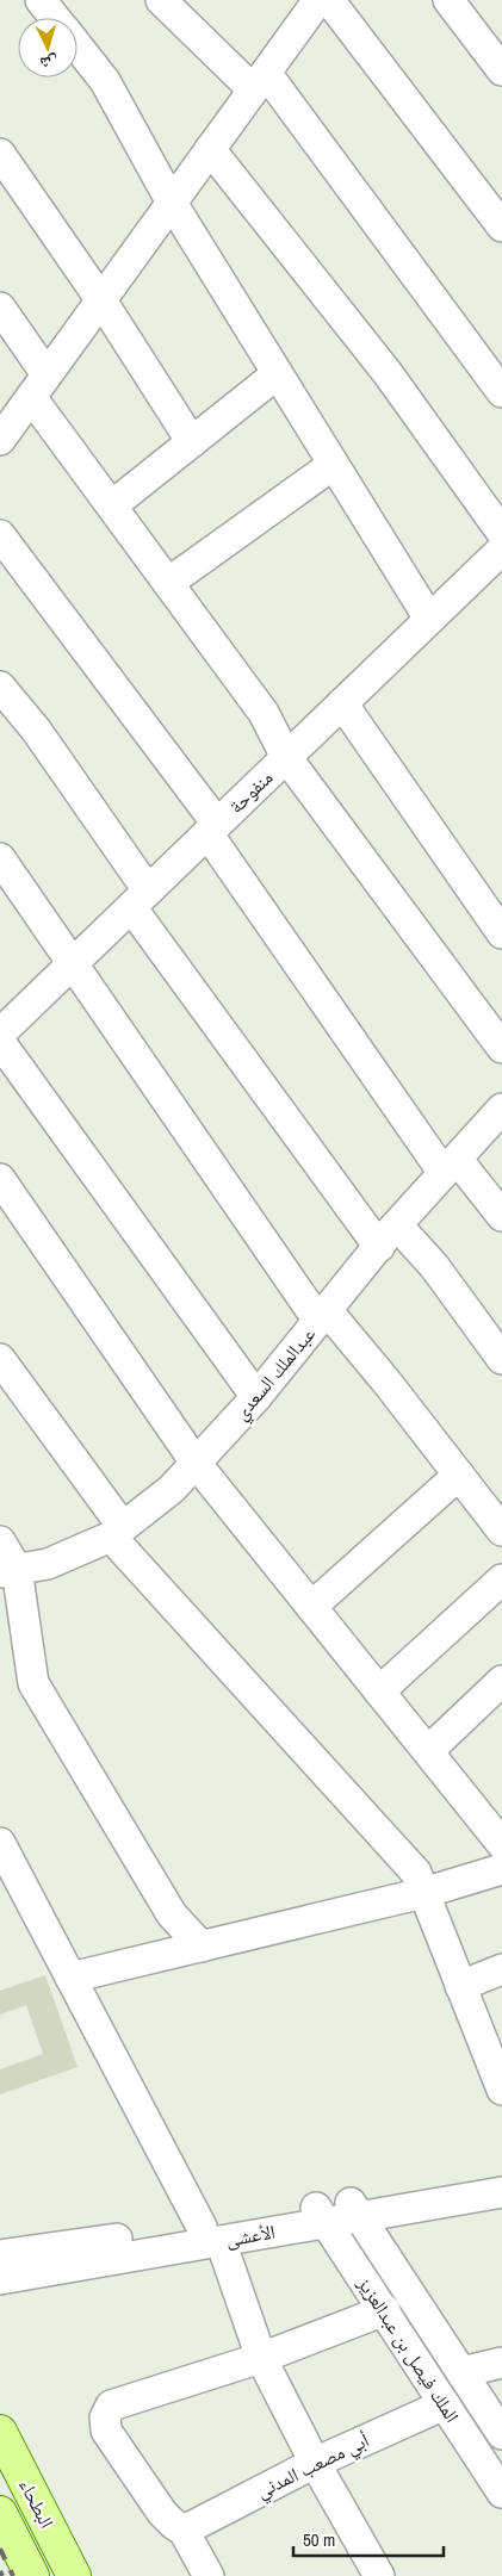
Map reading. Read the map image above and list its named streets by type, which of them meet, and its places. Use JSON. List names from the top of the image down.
{
  "streets": {
    "main road": ["البطحاء"],
    "street": [
      "منفوحة",
      "عبدالملك السعدي",
      "الأعشى",
      "الملك فيصل بن عبدالعزيز",
      "أبي مصعب المدني"
    ]
  },
  "crossings": [
    ["الأعشى", "الملك فيصل بن عبدالعزيز"],
    ["الملك فيصل بن عبدالعزيز", "أبي مصعب المدني"]
  ],
  "scale_bar": "50 m",
  "north": "bottom"
}
